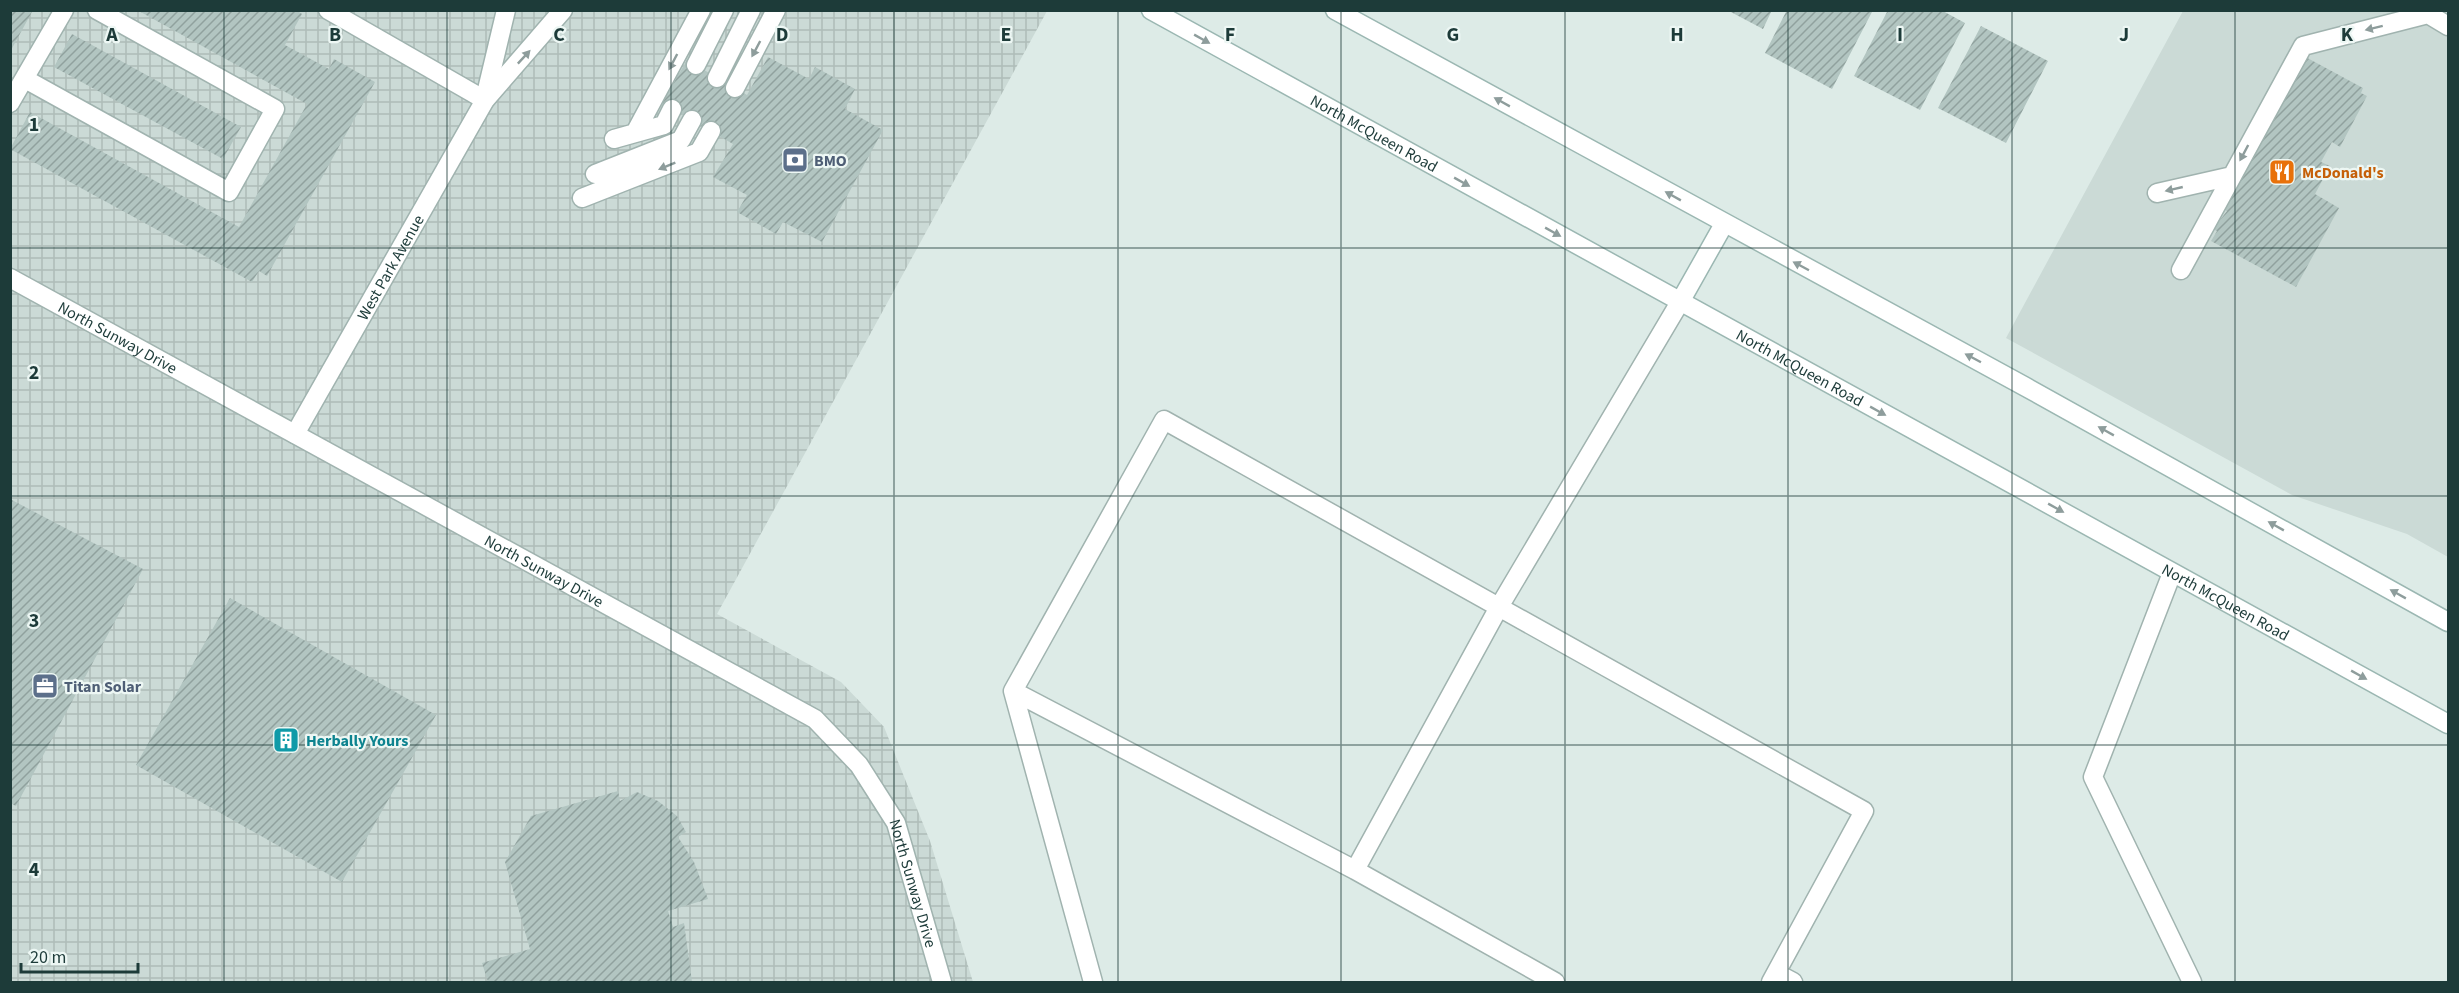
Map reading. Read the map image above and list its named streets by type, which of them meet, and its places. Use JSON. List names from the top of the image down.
{
  "streets": {
    "main road": ["North McQueen Road", "West Park Avenue", "North Sunway Drive"]
  },
  "crossings": [
    ["West Park Avenue", "North Sunway Drive"]
  ],
  "places": {
    "bank": ["BMO"],
    "restaurant": ["McDonald's"],
    "office": ["Titan Solar"],
    "building": ["Herbally Yours"]
  },
  "scale_bar": "20 m",
  "grid": {
    "columns": [
      "A",
      "B",
      "C",
      "D",
      "E",
      "F",
      "G",
      "H",
      "I",
      "J",
      "K"
    ],
    "rows": [
      "1",
      "2",
      "3",
      "4"
    ]
  }
}
